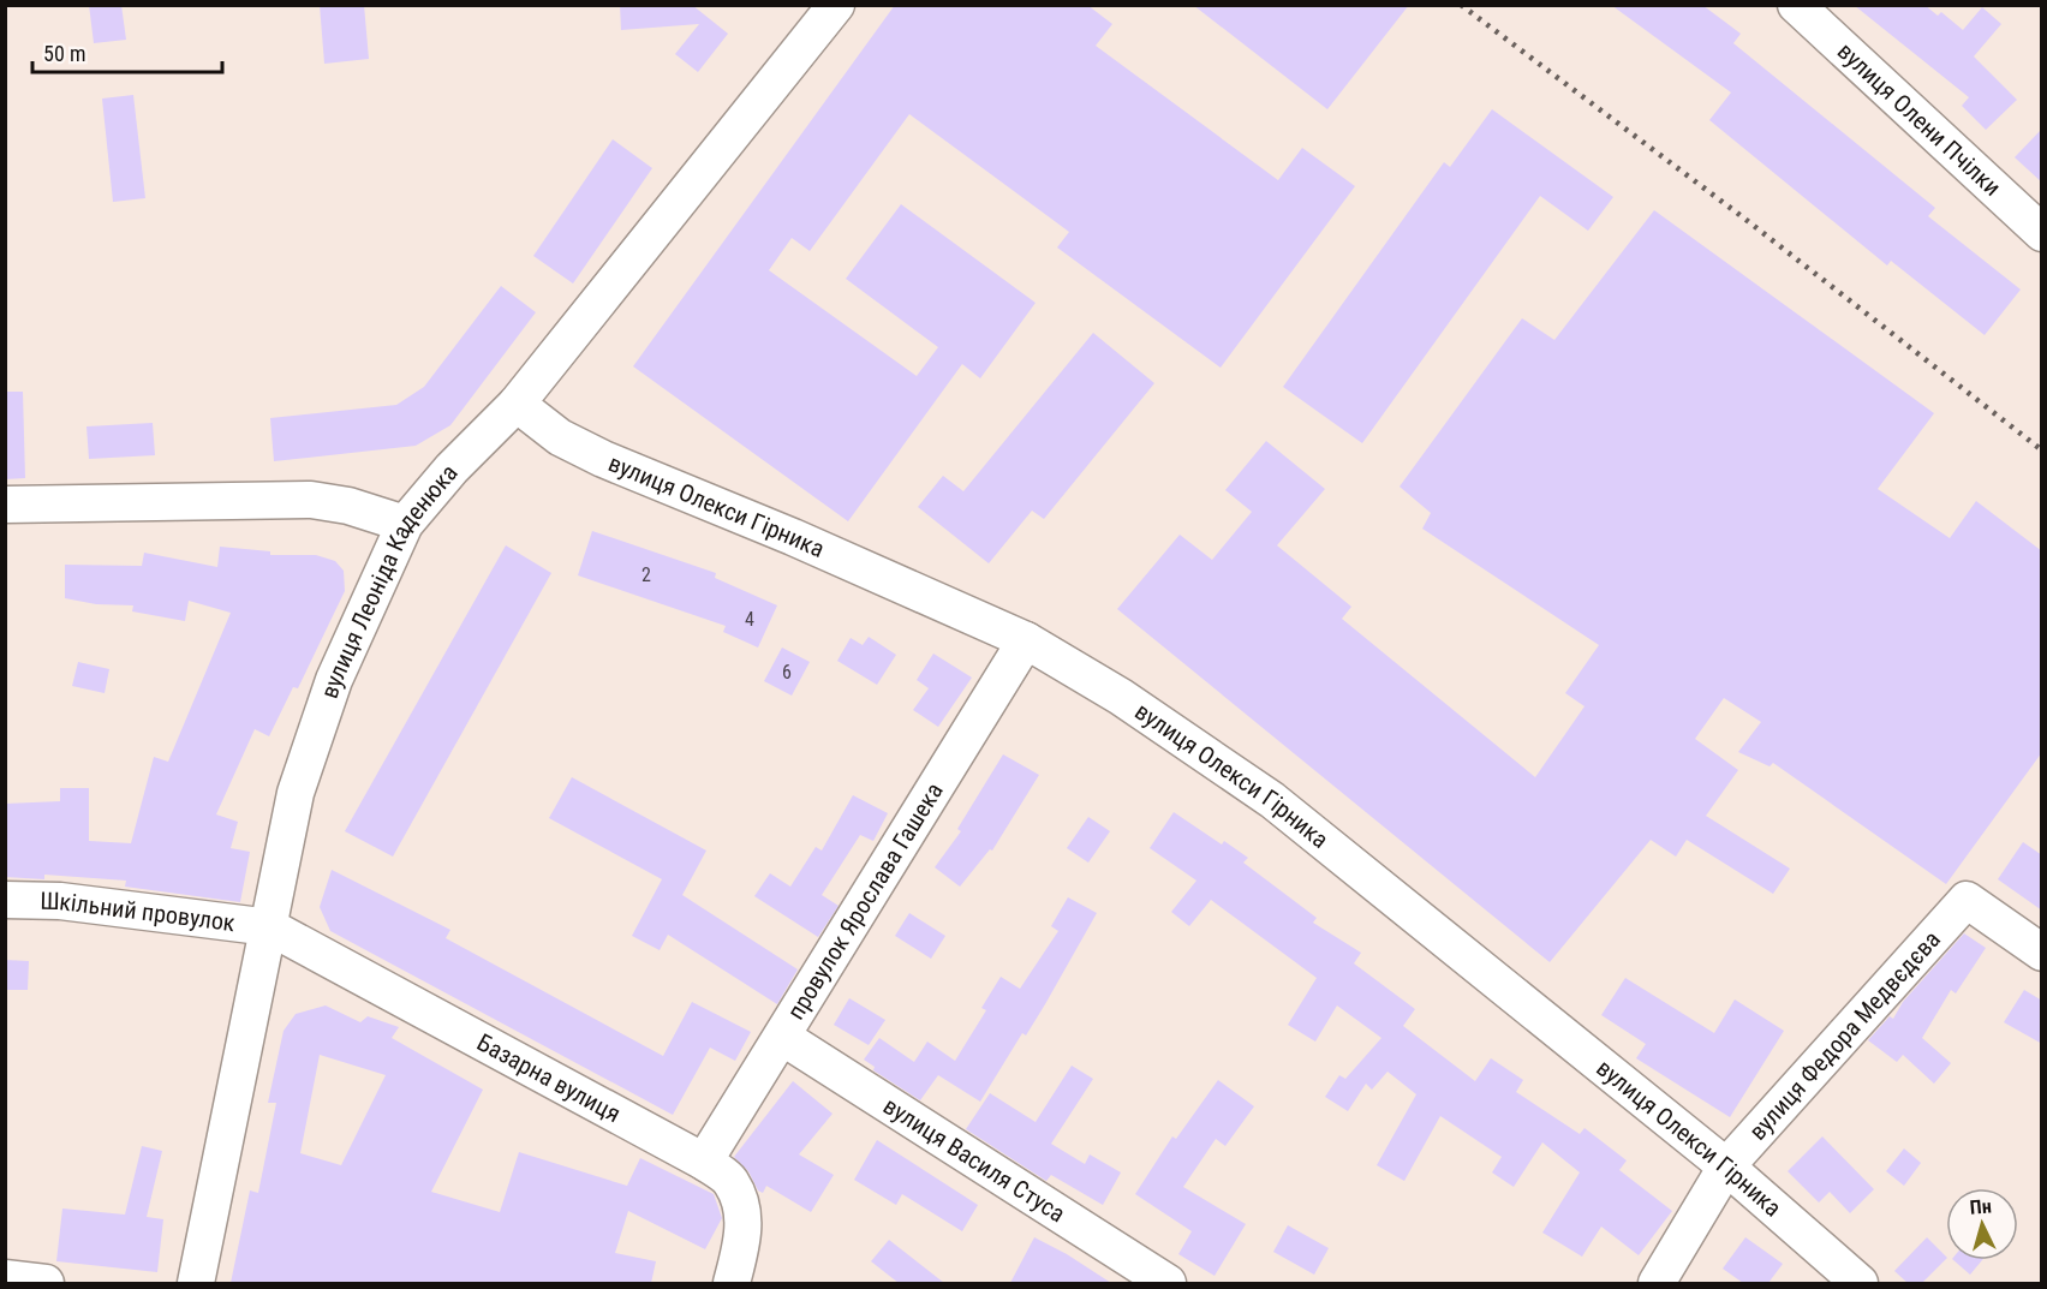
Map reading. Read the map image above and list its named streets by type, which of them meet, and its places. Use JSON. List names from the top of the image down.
{
  "streets": {
    "street": [
      "вулиця Олени Пчілки",
      "вулиця Олекси Гірника",
      "вулиця Леоніда Каденюка",
      "провулок Ярослава Гашека",
      "Шкільний провулок",
      "вулиця Федора Медвєдєва",
      "Базарна вулиця",
      "вулиця Василя Стуса"
    ]
  },
  "crossings": [
    ["вулиця Олекси Гірника", "вулиця Леоніда Каденюка"],
    ["вулиця Олекси Гірника", "провулок Ярослава Гашека"],
    ["вулиця Олекси Гірника", "вулиця Федора Медвєдєва"],
    ["вулиця Леоніда Каденюка", "Шкільний провулок"],
    ["вулиця Леоніда Каденюка", "Базарна вулиця"],
    ["провулок Ярослава Гашека", "Базарна вулиця"],
    ["провулок Ярослава Гашека", "вулиця Василя Стуса"],
    ["Шкільний провулок", "Базарна вулиця"]
  ],
  "house_numbers": ["2", "4", "6"],
  "scale_bar": "50 m",
  "north": "top"
}
